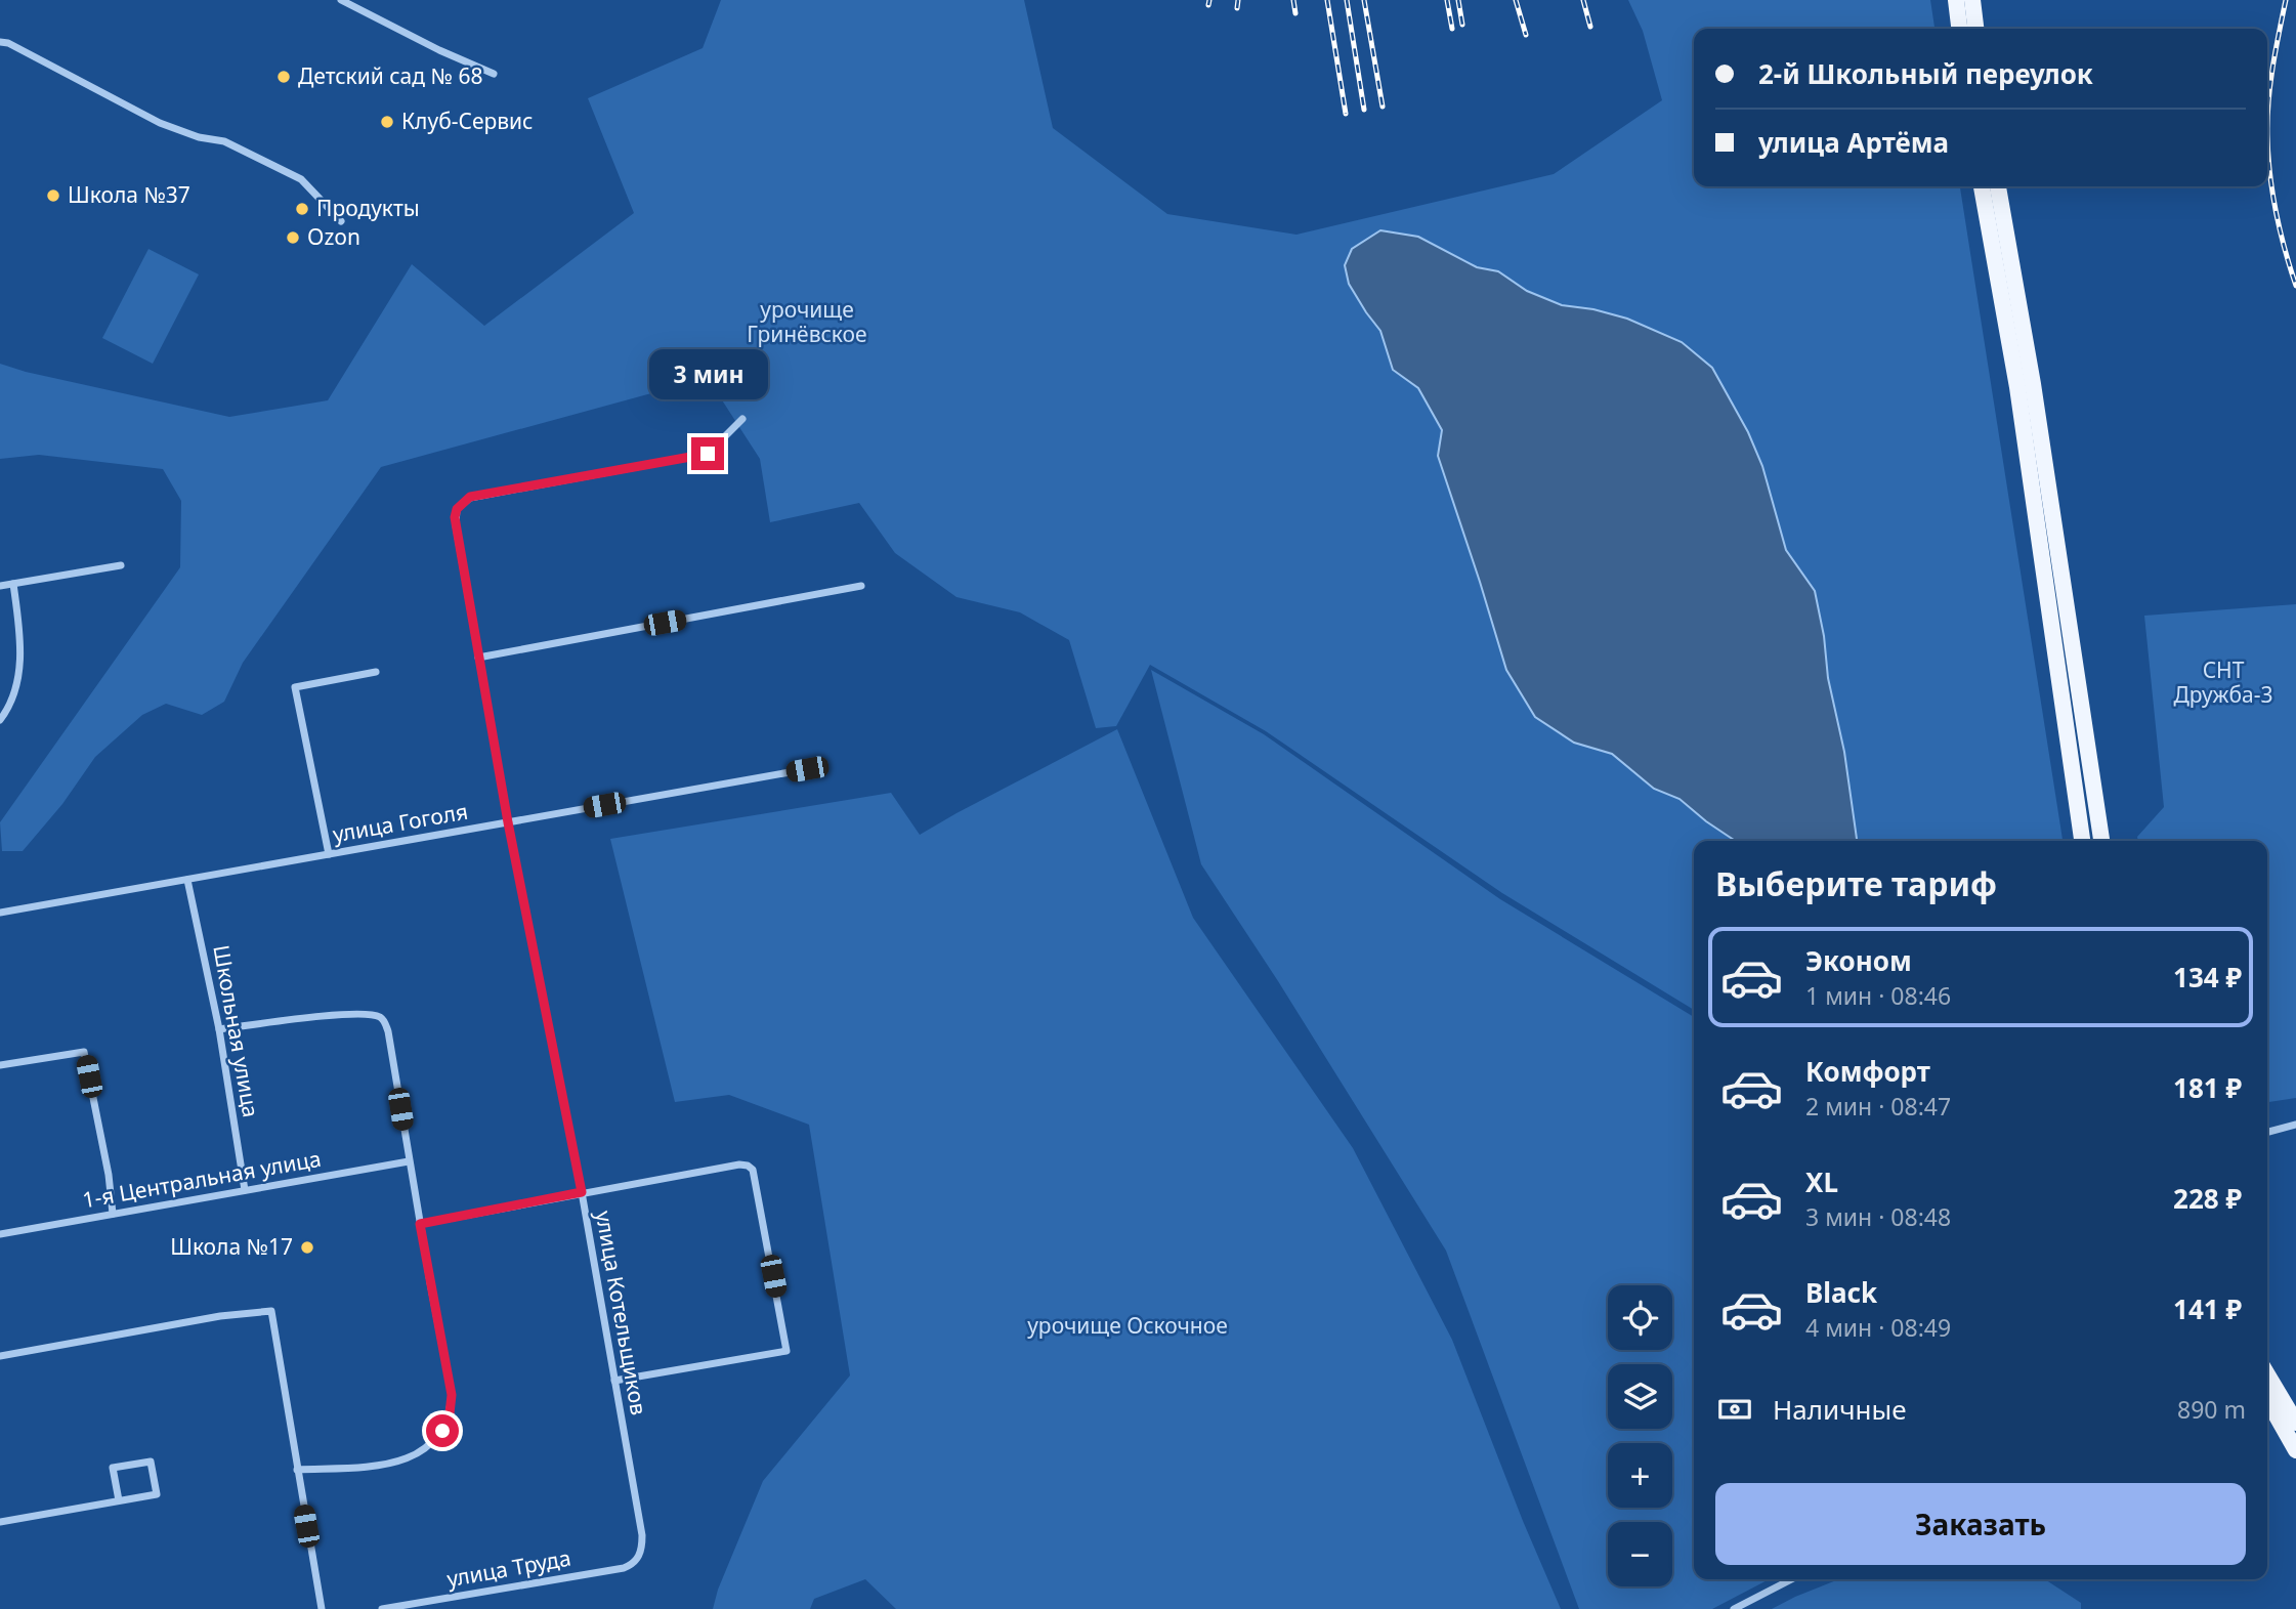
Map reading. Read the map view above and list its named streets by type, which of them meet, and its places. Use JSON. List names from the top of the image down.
{
  "streets": {
    "street": [
      "улица Гоголя",
      "Школьная улица",
      "1-я Центральная улица",
      "улица Котельщиков",
      "улица Труда"
    ]
  },
  "crossings": [
    ["улица Гоголя", "Школьная улица"],
    ["улица Гоголя", "улица Котельщиков"],
    ["Школьная улица", "1-я Центральная улица"],
    ["улица Котельщиков", "улица Труда"]
  ],
  "parks": ["урочище Гринёвское", "СНТ Дружба-3", "урочище Оскочное"],
  "places": [
    "Детский сад № 68",
    "Клуб-Сервис",
    "Школа №37",
    "Продукты",
    "Ozon",
    "Школа №17"
  ],
  "page": {
    "banner": ["2-й Школьный переулок", "улица Артёма"],
    "bubble": "3 мин",
    "heading": "Выберите тариф",
    "list": [
      {
        "name": "Эконом",
        "note": "1 мин · 08:46",
        "value": "134 ₽"
      },
      {
        "name": "Комфорт",
        "note": "2 мин · 08:47",
        "value": "181 ₽"
      },
      {
        "name": "XL",
        "note": "3 мин · 08:48",
        "value": "228 ₽"
      },
      {
        "name": "Black",
        "note": "4 мин · 08:49",
        "value": "141 ₽"
      }
    ],
    "map_buttons": ["+", "−"],
    "pay": ["Наличные", "890 m"],
    "buttons": "Заказать"
  }
}
